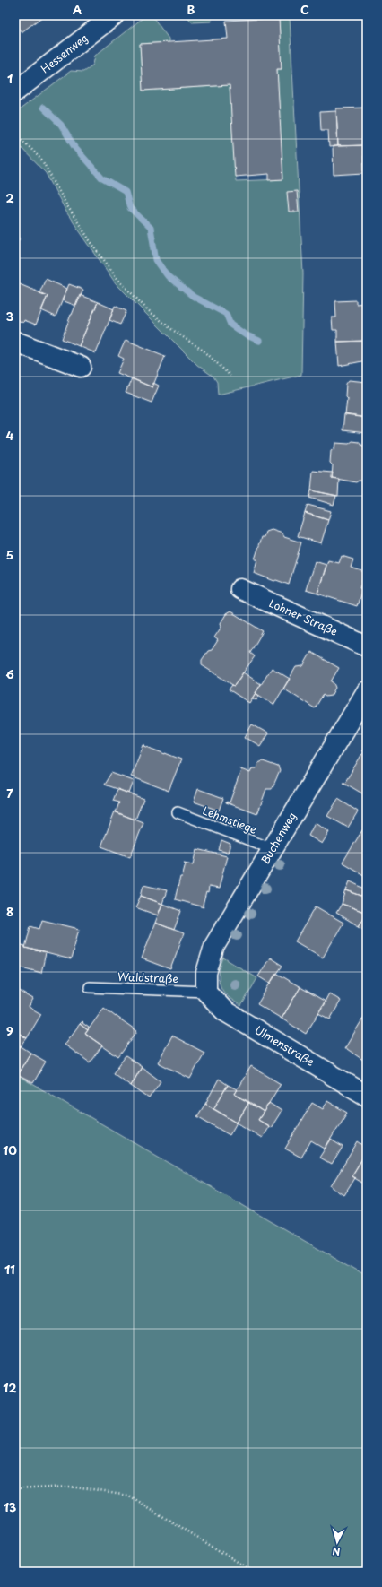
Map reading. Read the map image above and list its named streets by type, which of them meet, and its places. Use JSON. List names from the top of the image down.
{
  "streets": {
    "street": [
      "Hessenweg",
      "Lohner Straße",
      "Buchenweg",
      "Ulmenstraße"
    ],
    "lane": ["Lehmstiege", "Waldstraße"]
  },
  "crossings": [
    ["Lehmstiege", "Buchenweg"],
    ["Buchenweg", "Waldstraße"],
    ["Buchenweg", "Ulmenstraße"],
    ["Waldstraße", "Ulmenstraße"]
  ],
  "north": "bottom",
  "grid": {
    "columns": ["A", "B", "C"],
    "rows": [
      "1",
      "2",
      "3",
      "4",
      "5",
      "6",
      "7",
      "8",
      "9",
      "10",
      "11",
      "12",
      "13"
    ]
  }
}
